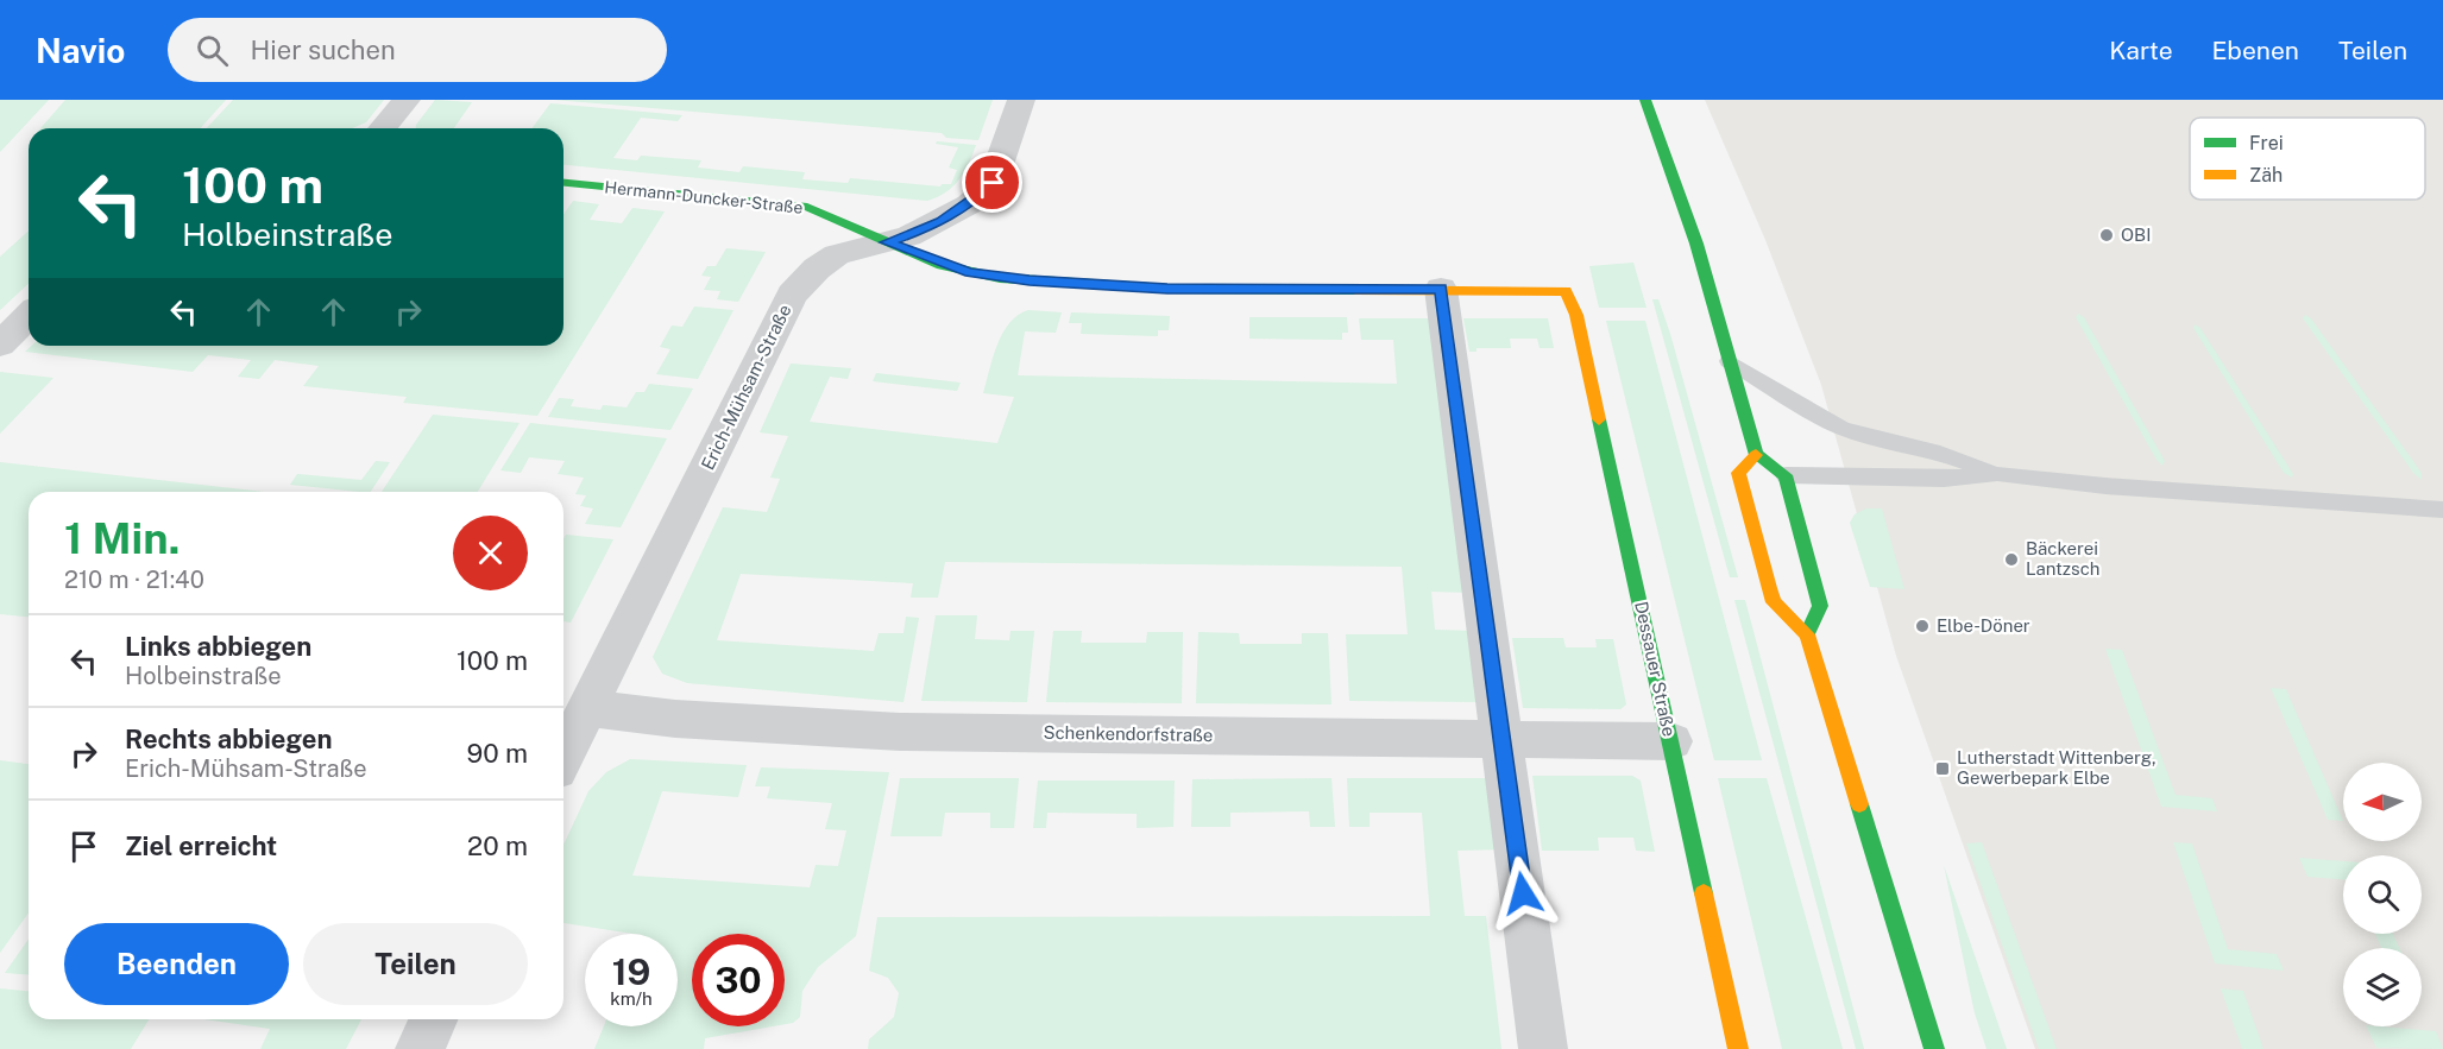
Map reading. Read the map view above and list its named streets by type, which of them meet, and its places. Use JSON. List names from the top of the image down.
{
  "streets": {
    "street": [
      "Hermann-Duncker-Straße",
      "Erich-Mühsam-Straße",
      "Dessauer Straße",
      "Schenkendorfstraße"
    ]
  },
  "crossings": [
    ["Hermann-Duncker-Straße", "Erich-Mühsam-Straße"],
    ["Hermann-Duncker-Straße", "Dessauer Straße"],
    ["Erich-Mühsam-Straße", "Schenkendorfstraße"],
    ["Dessauer Straße", "Schenkendorfstraße"]
  ],
  "places": {
    "other": ["OBI", "Bäckerei Lantzsch", "Elbe-Döner"],
    "transit": ["Lutherstadt Wittenberg, Gewerbepark Elbe"]
  },
  "legend": ["Frei", "Zäh"],
  "north": "left",
  "page": {
    "header": "Navio",
    "search": "Hier suchen",
    "nav": ["Karte", "Ebenen", "Teilen"],
    "turn": ["100 m", "Holbeinstraße"],
    "heading": ["1 Min.", "210 m · 21:40"],
    "list": [
      {
        "name": "Links abbiegen",
        "note": "Holbeinstraße",
        "value": "100 m"
      },
      {
        "name": "Rechts abbiegen",
        "note": "Erich-Mühsam-Straße",
        "value": "90 m"
      },
      {
        "name": "Ziel erreicht",
        "value": "20 m"
      }
    ],
    "buttons": ["Beenden", "Teilen"],
    "speed": "19 km/h",
    "limit": "30"
  }
}
